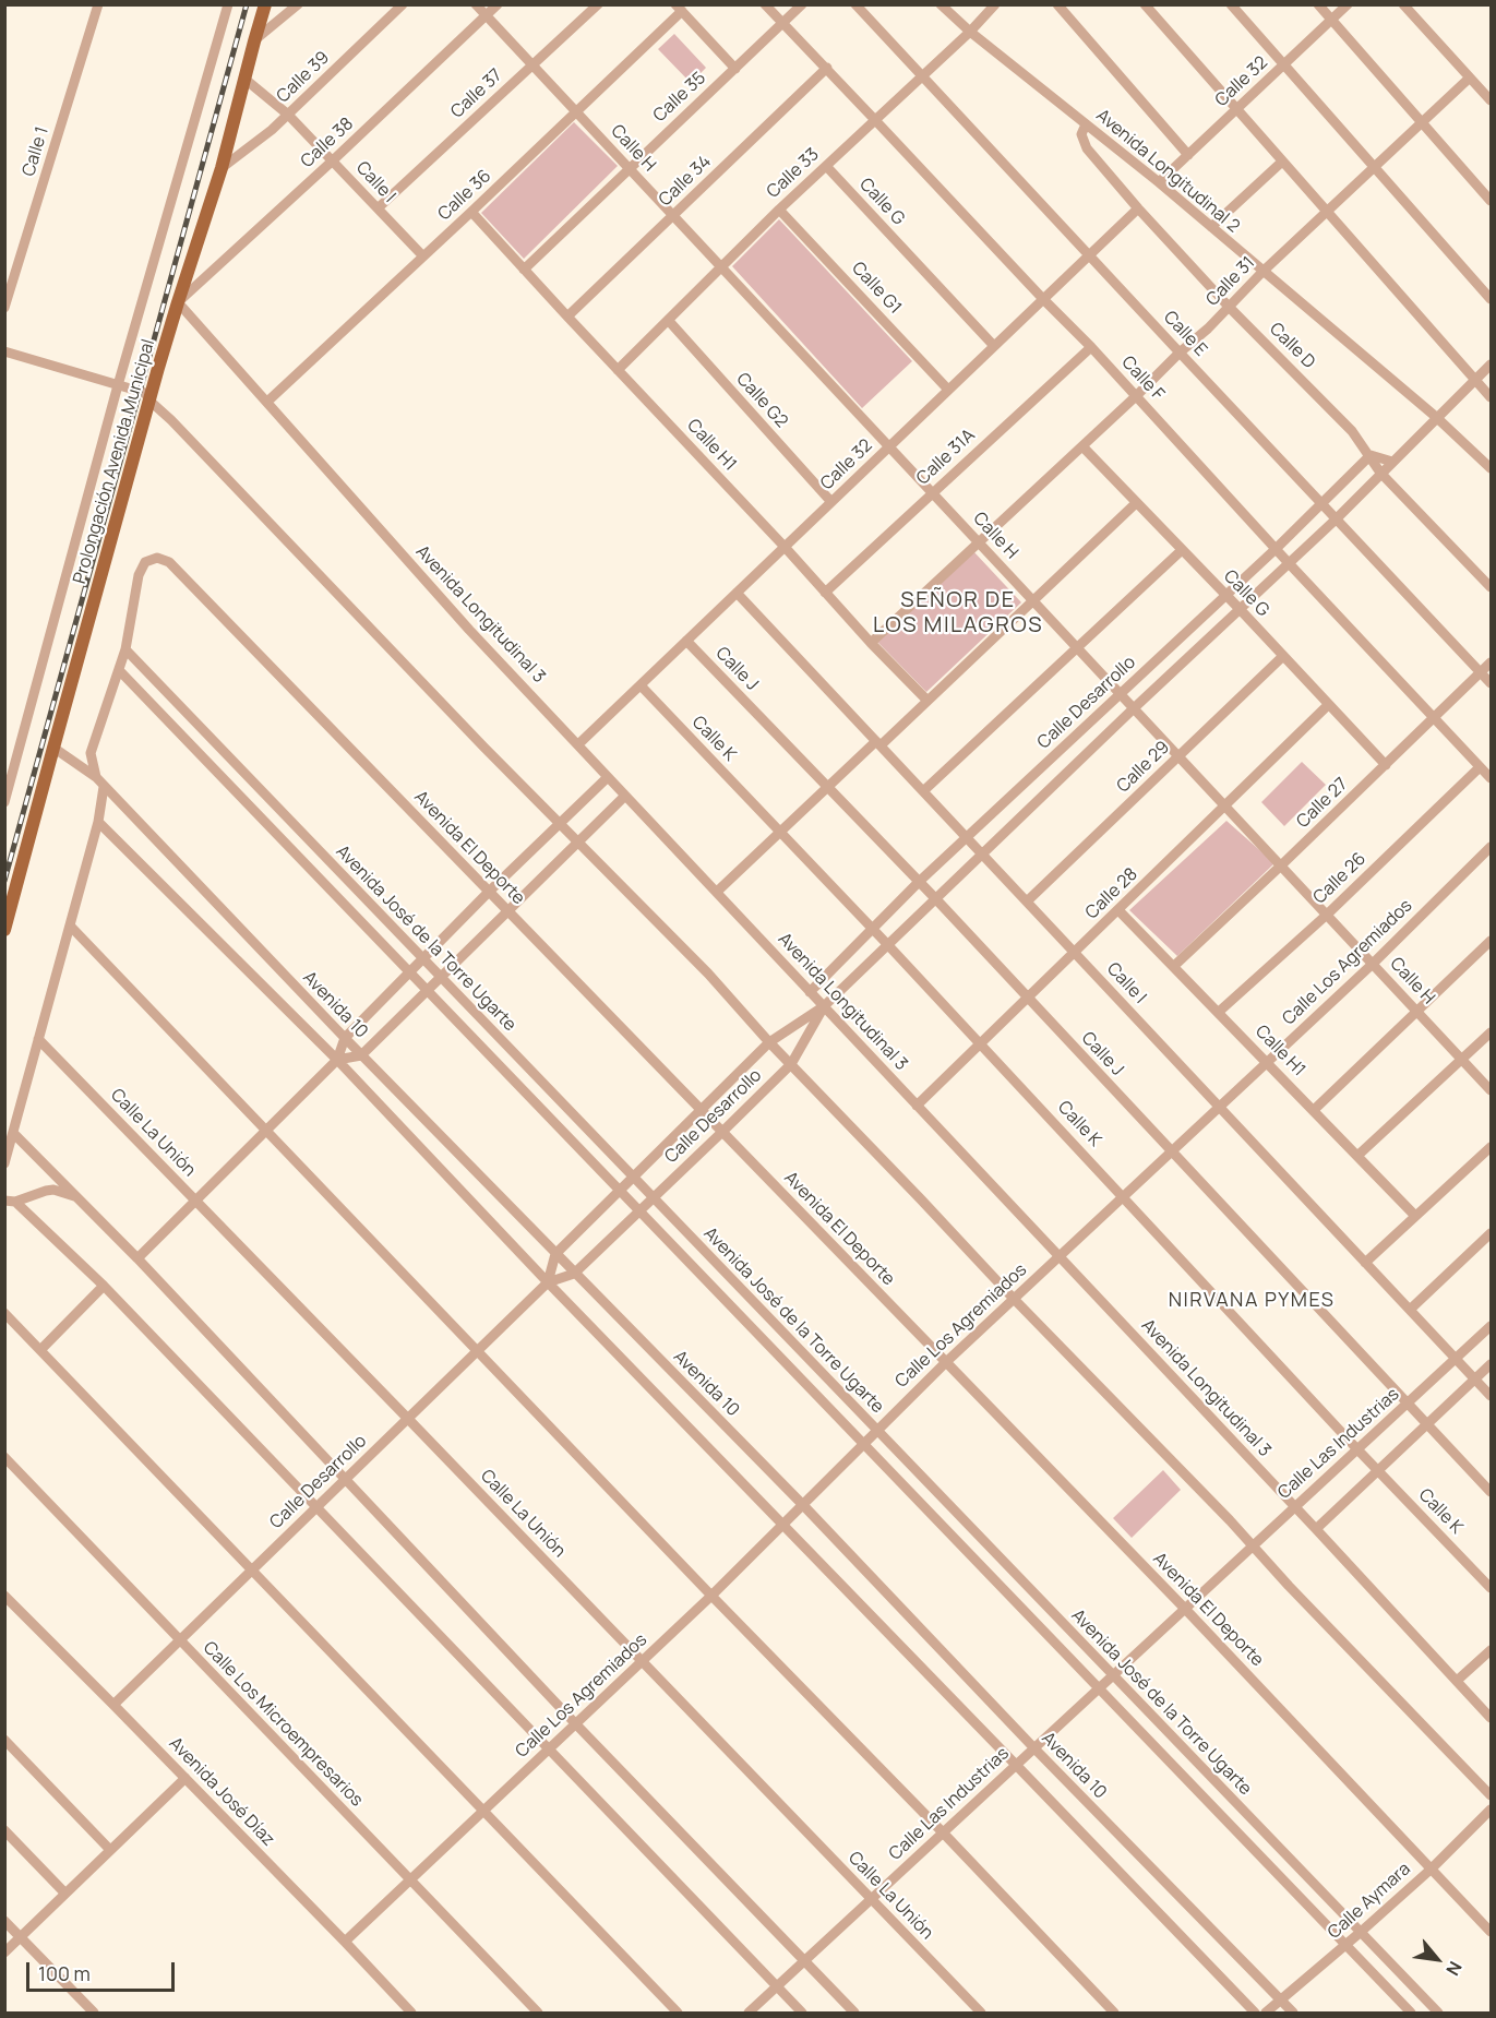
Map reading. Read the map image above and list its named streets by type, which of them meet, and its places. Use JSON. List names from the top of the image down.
{
  "streets": {
    "main road": ["Prolongación Avenida Municipal"],
    "street": [
      "Calle 39",
      "Calle 32",
      "Calle 37",
      "Calle 35",
      "Calle 38",
      "Calle H",
      "Calle 1",
      "Avenida Longitudinal 2",
      "Calle 33",
      "Calle 34",
      "Calle I",
      "Calle 36",
      "Calle G",
      "Calle 31",
      "Calle G1",
      "Calle E",
      "Calle D",
      "Calle F",
      "Calle G2",
      "Calle H1",
      "Calle 31A",
      "Avenida Longitudinal 3",
      "Calle J",
      "Calle Desarrollo",
      "Calle K",
      "Calle 29",
      "Calle 27",
      "Avenida El Deporte",
      "Calle 26",
      "Calle 28",
      "Avenida José de la Torre Ugarte",
      "Calle Los Agremiados",
      "Avenida 10",
      "Calle La Unión",
      "Calle Las Industrias",
      "Calle Los Microempresarios",
      "Avenida José Díaz",
      "Calle Aymara"
    ]
  },
  "crossings": [
    ["Calle 39", "Calle I"],
    ["Calle 39", "Prolongación Avenida Municipal"],
    ["Calle 32", "Calle H"],
    ["Calle 32", "Avenida Longitudinal 2"],
    ["Calle 32", "Calle I"],
    ["Calle 32", "Calle G"],
    ["Calle 32", "Calle G1"],
    ["Calle 32", "Calle E"],
    ["Calle 32", "Calle D"],
    ["Calle 32", "Calle F"],
    ["Calle 32", "Calle G2"],
    ["Calle 32", "Calle H1"],
    ["Calle 32", "Avenida Longitudinal 3"],
    ["Calle 32", "Calle J"],
    ["Calle 32", "Calle K"],
    ["Calle 37", "Calle H"],
    ["Calle 37", "Calle I"],
    ["Calle 35", "Calle H"],
    ["Calle 35", "Calle F"],
    ["Calle 35", "Calle H1"],
    ["Calle 38", "Calle H"],
    ["Calle 38", "Calle I"],
    ["Calle 38", "Prolongación Avenida Municipal"],
    ["Calle 38", "Avenida Longitudinal 3"],
    ["Calle H", "Calle 33"],
    ["Calle H", "Calle 34"],
    ["Calle H", "Calle 36"],
    ["Calle H", "Calle 31"],
    ["Calle H", "Calle 31A"],
    ["Calle H", "Calle Desarrollo"],
    ["Calle H", "Calle 29"],
    ["Calle H", "Calle 27"],
    ["Calle H", "Calle 26"],
    ["Calle H", "Calle 28"],
    ["Calle H", "Calle Los Agremiados"],
    ["Avenida Longitudinal 2", "Calle 33"],
    ["Avenida Longitudinal 2", "Calle 31"],
    ["Avenida Longitudinal 2", "Calle D"],
    ["Avenida Longitudinal 2", "Calle Desarrollo"],
    ["Calle 33", "Calle G"],
    ["Calle 33", "Calle G1"],
    ["Calle 33", "Calle E"],
    ["Calle 33", "Calle F"],
    ["Calle 33", "Calle G2"],
    ["Calle 33", "Calle H1"],
    ["Calle 34", "Calle F"],
    ["Calle 34", "Calle H1"],
    ["Calle I", "Calle 36"],
    ["Calle I", "Prolongación Avenida Municipal"],
    ["Calle I", "Calle Desarrollo"],
    ["Calle I", "Calle 29"],
    ["Calle I", "Calle 28"],
    ["Calle I", "Calle Los Agremiados"],
    ["Calle I", "Calle Las Industrias"],
    ["Calle 36", "Calle H1"],
    ["Calle 36", "Avenida Longitudinal 3"],
    ["Calle G", "Calle 31"],
    ["Calle G", "Calle Desarrollo"],
    ["Calle G", "Calle 29"],
    ["Calle G", "Calle 27"],
    ["Calle G", "Calle 28"],
    ["Calle 31", "Calle E"],
    ["Calle 31", "Calle D"],
    ["Calle 31", "Calle F"],
    ["Calle 31", "Calle H1"],
    ["Calle E", "Calle Desarrollo"],
    ["Calle E", "Calle 27"],
    ["Calle D", "Calle Desarrollo"],
    ["Calle F", "Calle 31A"],
    ["Calle F", "Calle Desarrollo"],
    ["Calle F", "Calle 27"],
    ["Calle F", "Calle 26"],
    ["Calle H1", "Calle 31A"],
    ["Calle H1", "Calle 27"],
    ["Calle H1", "Calle 26"],
    ["Calle H1", "Calle 28"],
    ["Calle H1", "Calle Los Agremiados"],
    ["Prolongación Avenida Municipal", "Avenida Longitudinal 3"],
    ["Prolongación Avenida Municipal", "Avenida 10"],
    ["Avenida Longitudinal 3", "Calle Desarrollo"],
    ["Avenida Longitudinal 3", "Calle 28"],
    ["Avenida Longitudinal 3", "Calle Los Agremiados"],
    ["Avenida Longitudinal 3", "Calle Las Industrias"],
    ["Calle J", "Calle Desarrollo"],
    ["Calle J", "Calle 28"],
    ["Calle J", "Calle Los Agremiados"],
    ["Calle J", "Calle Las Industrias"],
    ["Calle Desarrollo", "Calle K"],
    ["Calle Desarrollo", "Avenida El Deporte"],
    ["Calle Desarrollo", "Avenida José de la Torre Ugarte"],
    ["Calle Desarrollo", "Avenida 10"],
    ["Calle Desarrollo", "Calle La Unión"],
    ["Calle Desarrollo", "Calle Los Microempresarios"],
    ["Calle Desarrollo", "Avenida José Díaz"],
    ["Calle K", "Calle 28"],
    ["Calle K", "Calle Los Agremiados"],
    ["Calle K", "Calle Las Industrias"],
    ["Avenida El Deporte", "Avenida José de la Torre Ugarte"],
    ["Avenida El Deporte", "Calle Los Agremiados"],
    ["Avenida El Deporte", "Calle Las Industrias"],
    ["Avenida El Deporte", "Calle Aymara"],
    ["Avenida José de la Torre Ugarte", "Calle Los Agremiados"],
    ["Avenida José de la Torre Ugarte", "Calle Las Industrias"],
    ["Avenida José de la Torre Ugarte", "Calle Aymara"],
    ["Calle Los Agremiados", "Avenida 10"],
    ["Calle Los Agremiados", "Calle La Unión"],
    ["Calle Los Agremiados", "Calle Los Microempresarios"],
    ["Calle Los Agremiados", "Avenida José Díaz"],
    ["Avenida 10", "Calle Las Industrias"],
    ["Avenida 10", "Calle Aymara"],
    ["Calle La Unión", "Calle Las Industrias"]
  ],
  "districts": ["SEÑOR DE LOS MILAGROS", "NIRVANA PYMES"],
  "scale_bar": "100 m",
  "north": "bottom right"
}
